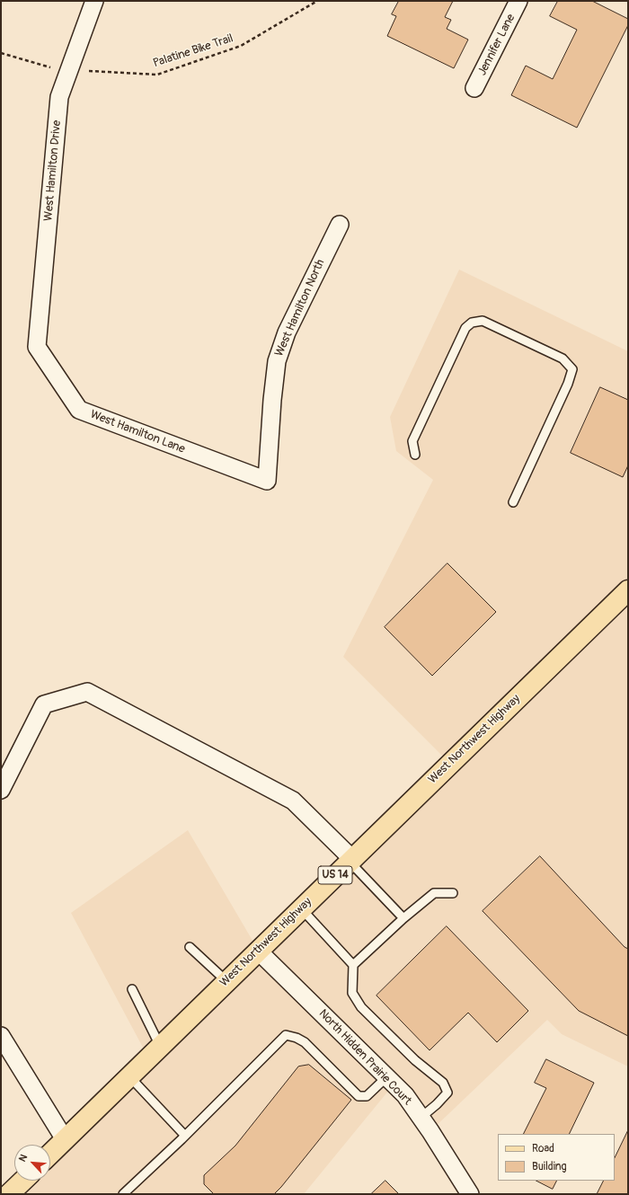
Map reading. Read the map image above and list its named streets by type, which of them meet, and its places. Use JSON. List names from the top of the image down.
{
  "streets": {
    "main road": ["West Northwest Highway", "US 14"],
    "street": [
      "Jennifer Lane",
      "West Hamilton Drive",
      "West Hamilton North",
      "West Hamilton Lane",
      "North Hidden Prairie Court"
    ],
    "path": ["Palatine Bike Trail"]
  },
  "crossings": [
    ["Palatine Bike Trail", "West Hamilton Drive"],
    ["West Hamilton Drive", "West Hamilton Lane"],
    ["West Hamilton North", "West Hamilton Lane"],
    ["West Northwest Highway", "North Hidden Prairie Court"]
  ],
  "legend": ["Road", "Building"],
  "north": "top left"
}
